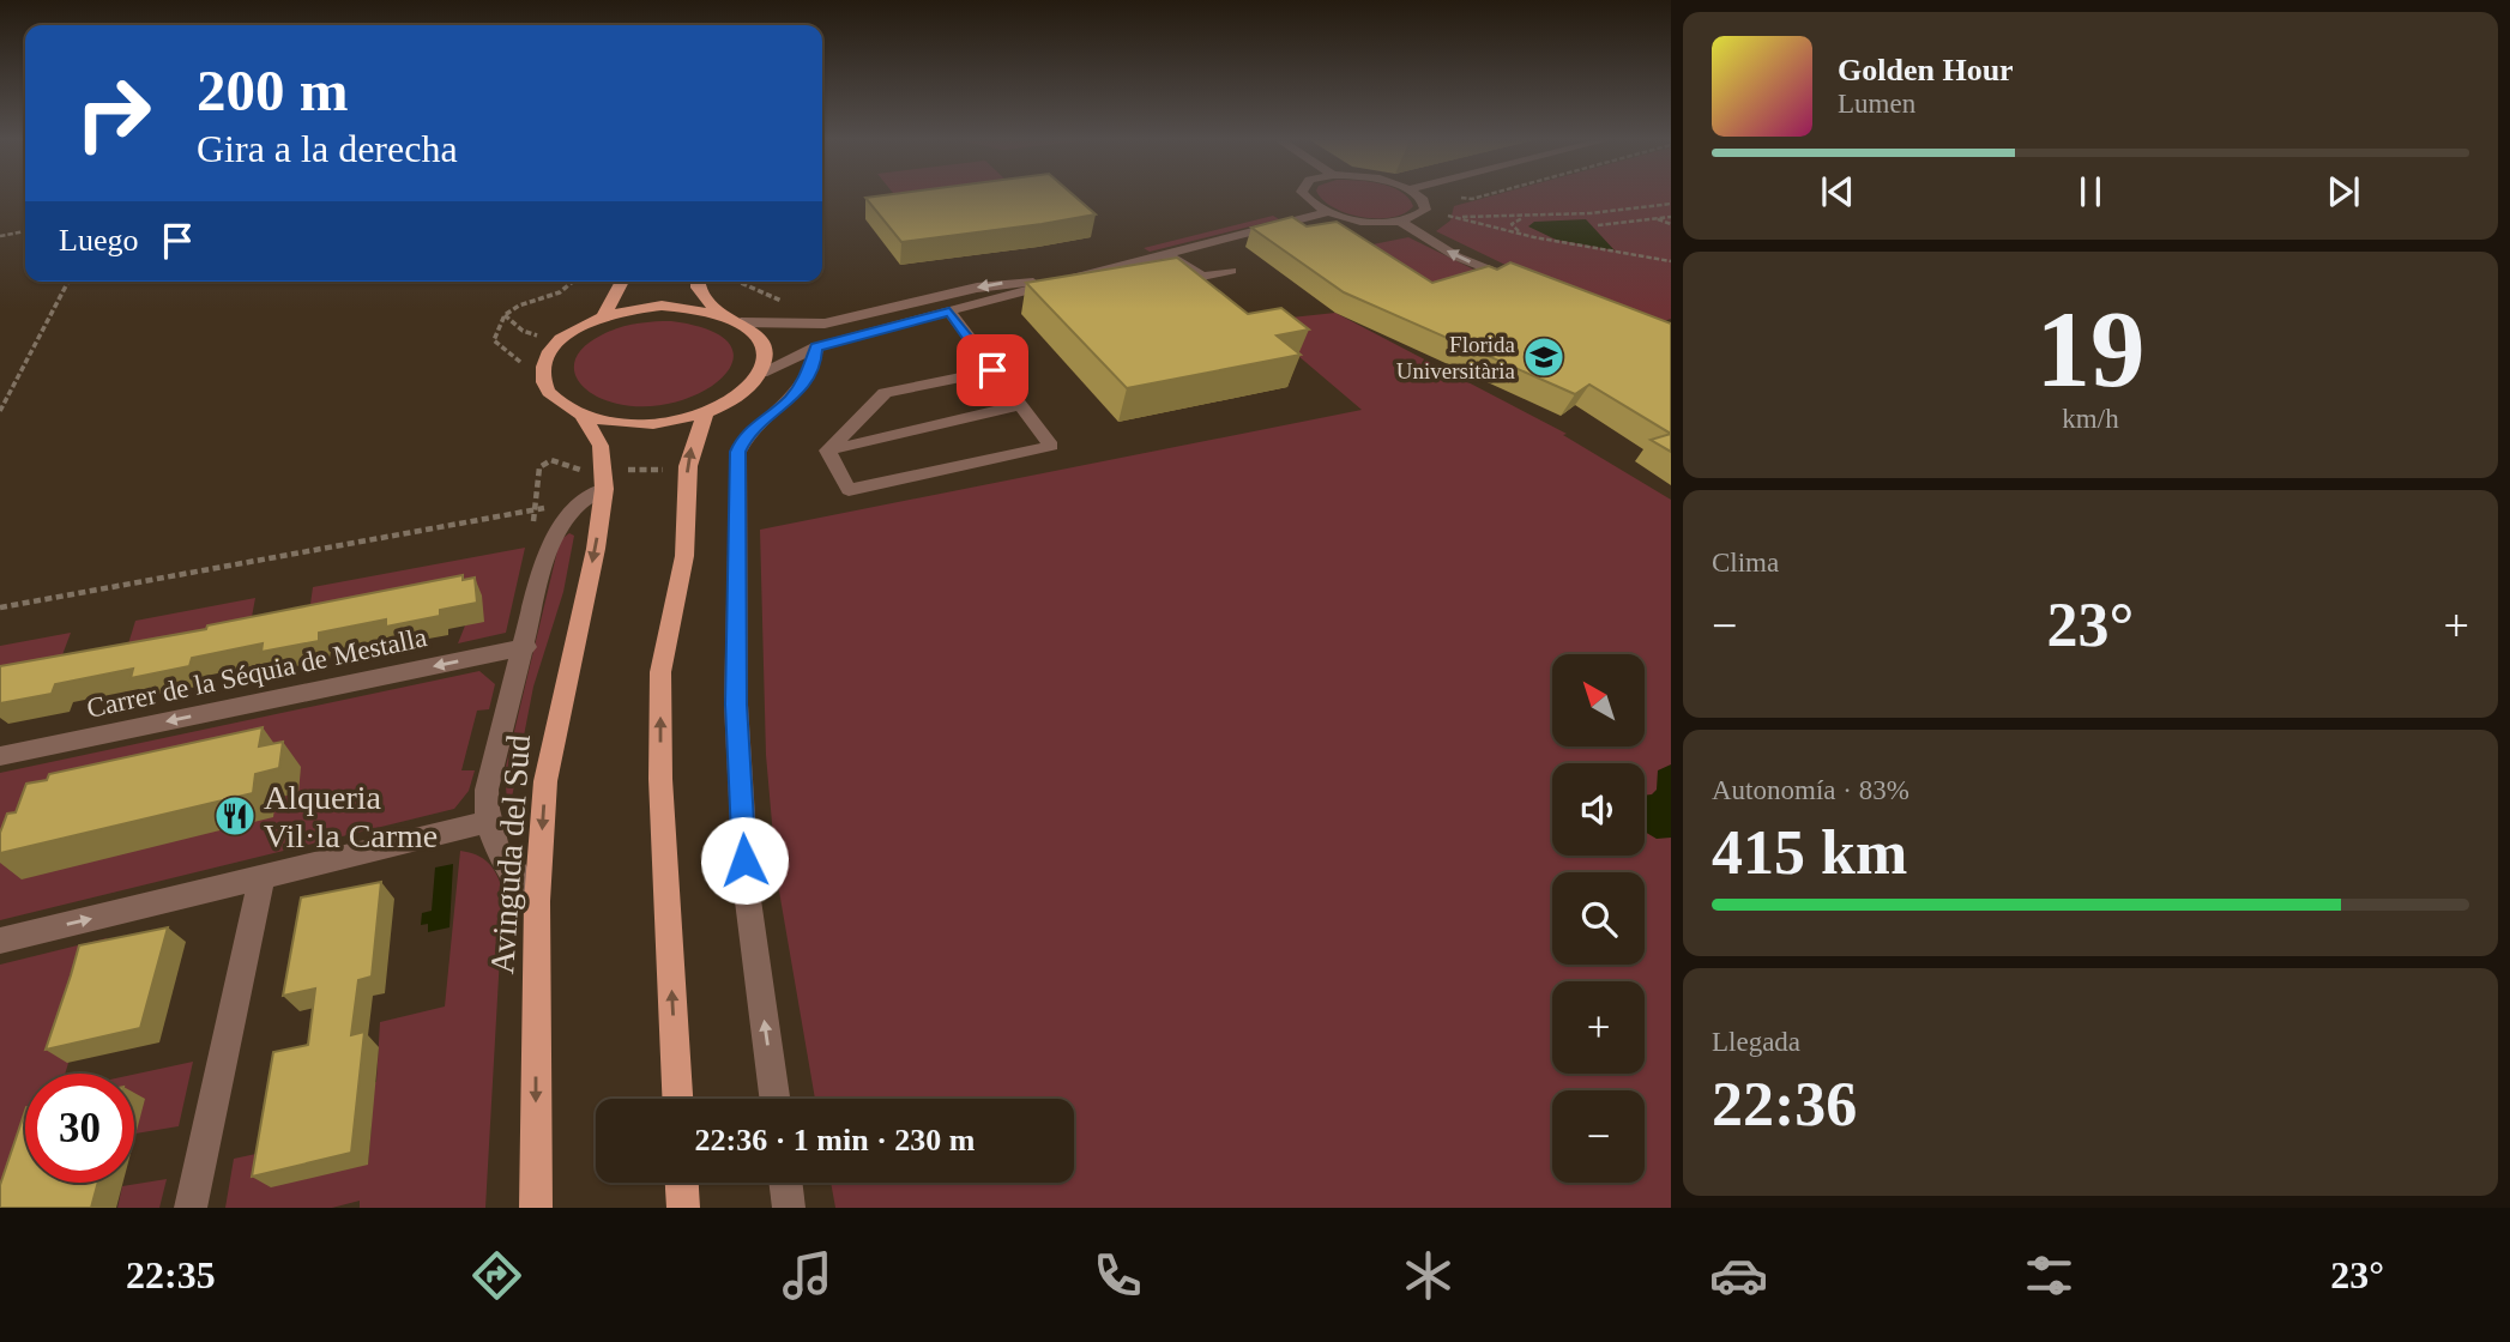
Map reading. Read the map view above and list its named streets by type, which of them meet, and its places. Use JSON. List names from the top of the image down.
{
  "streets": {
    "main road": ["Avinguda del Sud"],
    "street": ["Carrer de la Séquia de Mestalla"]
  },
  "places": {
    "school or university": ["Florida Universitària"],
    "restaurant": ["Alqueria Vil·la Carme"]
  },
  "north": "top left",
  "page": {
    "turn": ["200 m", "Gira a la derecha"],
    "song": ["Golden Hour", "Lumen"],
    "then": "Luego",
    "tile": [
      ["19", "km/h"],
      "Clima",
      ["Autonomía · 83%", "415 km"],
      ["Llegada", "22:36"]
    ],
    "heat": ["−", "23°", "+"],
    "map_buttons": ["+", "−"],
    "limit": "30",
    "trip": "22:36 · 1 min · 230 m",
    "tabs": ["22:35", "23°"]
  }
}
